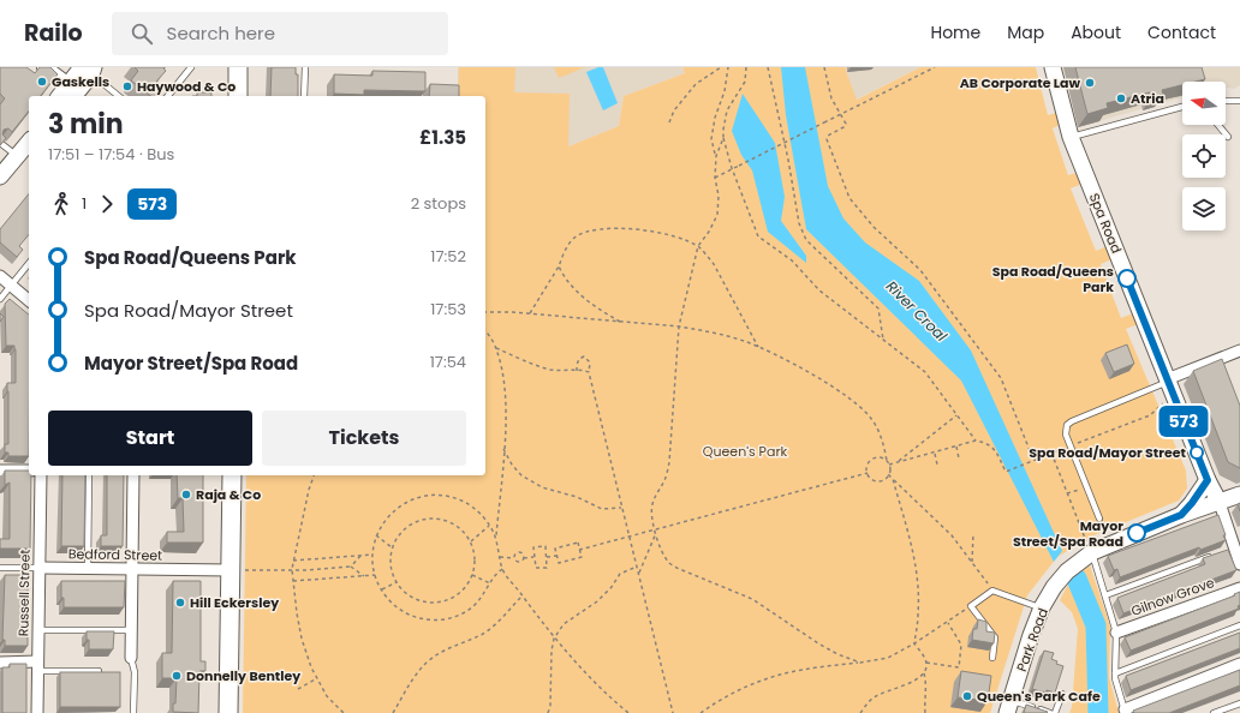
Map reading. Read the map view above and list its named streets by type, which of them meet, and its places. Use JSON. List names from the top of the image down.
{
  "streets": {
    "main road": ["Spa Road", "Park Road"],
    "street": ["Bedford Street", "Russell Street", "Gilnow Grove"]
  },
  "crossings": [
    ["Spa Road", "Park Road"],
    ["Bedford Street", "Russell Street"]
  ],
  "water": ["River Croal"],
  "parks": ["Queen's Park"],
  "places": [
    "Gaskells",
    "AB Corporate Law",
    "Haywood & Co",
    "Atria",
    "Spa Road/Queens Park",
    "Spa Road/Mayor Street",
    "Raja & Co",
    "Mayor Street/Spa Road",
    "Hill Eckersley",
    "Donnelly Bentley",
    "Queen's Park Cafe"
  ],
  "lines": ["bus line 573"],
  "north": "left",
  "page": {
    "header": "Railo",
    "search": "Search here",
    "nav": [
      "Home",
      "Map",
      "About",
      "Contact"
    ],
    "on_map": "573",
    "heading": ["3 min", "17:51 – 17:54 · Bus", "£1.35"],
    "legs": ["1", "573", "2 stops"],
    "list": [
      {
        "name": "Spa Road/Queens Park",
        "value": "17:52"
      },
      {
        "name": "Spa Road/Mayor Street",
        "value": "17:53"
      },
      {
        "name": "Mayor Street/Spa Road",
        "value": "17:54"
      }
    ],
    "buttons": ["Start", "Tickets"]
  }
}
